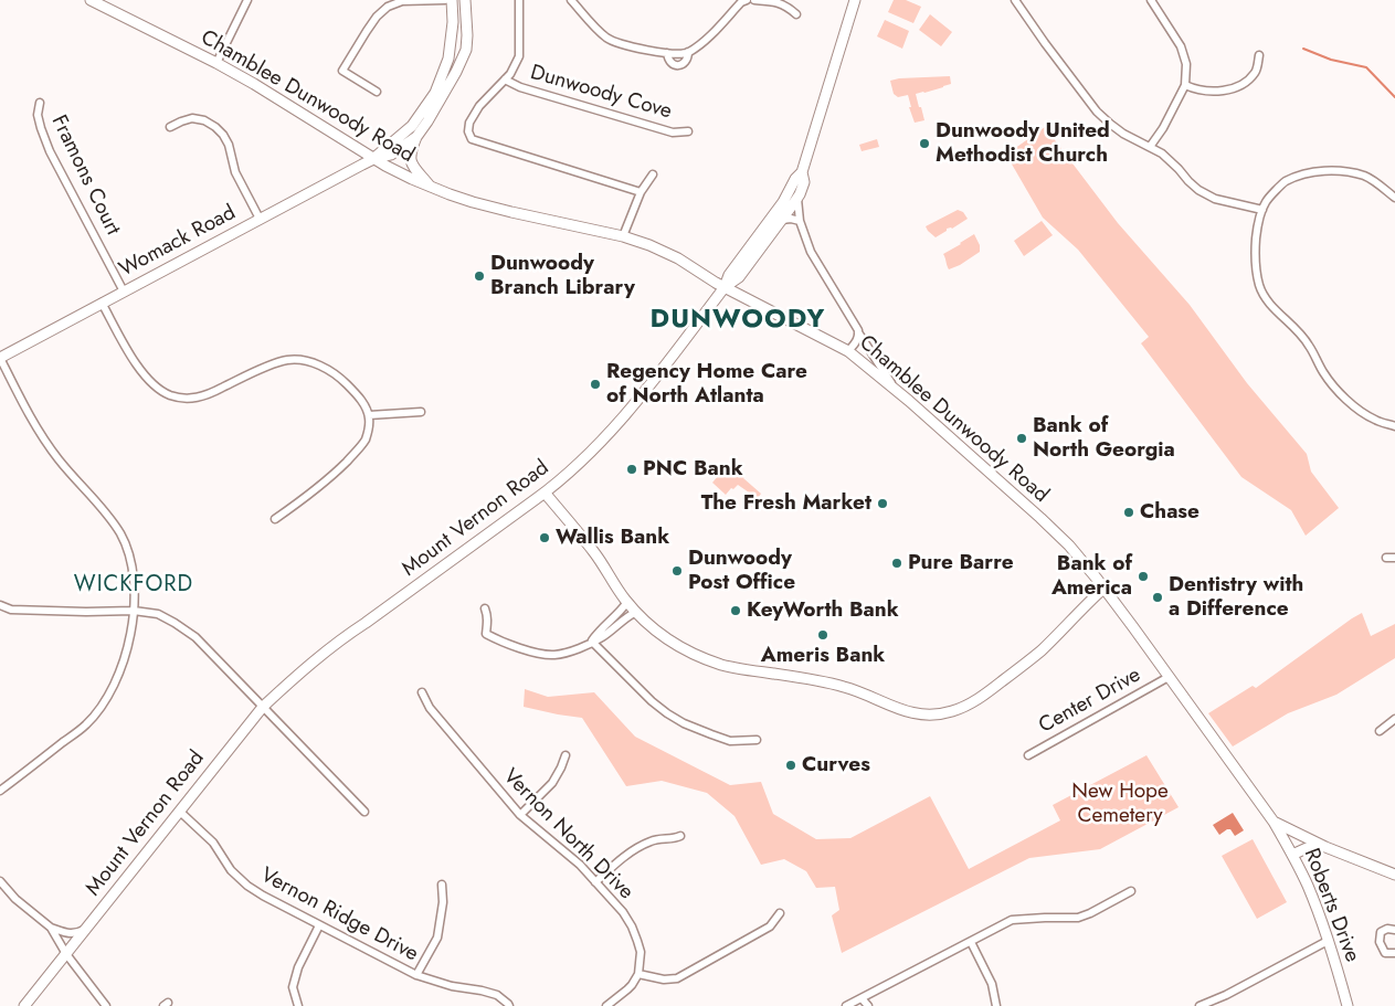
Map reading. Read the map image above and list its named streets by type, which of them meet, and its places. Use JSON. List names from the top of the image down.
{
  "streets": {
    "street": [
      "Dunwoody Cove",
      "Chamblee Dunwoody Road",
      "Framons Court",
      "Womack Road",
      "Mount Vernon Road",
      "Center Drive",
      "Vernon North Drive",
      "Roberts Drive",
      "Vernon Ridge Drive"
    ]
  },
  "crossings": [
    ["Chamblee Dunwoody Road", "Womack Road"],
    ["Chamblee Dunwoody Road", "Mount Vernon Road"],
    ["Chamblee Dunwoody Road", "Center Drive"],
    ["Chamblee Dunwoody Road", "Roberts Drive"],
    ["Framons Court", "Womack Road"],
    ["Mount Vernon Road", "Vernon Ridge Drive"]
  ],
  "districts": ["DUNWOODY", "WICKFORD"],
  "parks": ["New Hope Cemetery"],
  "places": [
    "Dunwoody United Methodist Church",
    "Dunwoody Branch Library",
    "Regency Home Care of North Atlanta",
    "Bank of North Georgia",
    "PNC Bank",
    "The Fresh Market",
    "Chase",
    "Wallis Bank",
    "Pure Barre",
    "Dunwoody Post Office",
    "Bank of America",
    "Dentistry with a Difference",
    "KeyWorth Bank",
    "Ameris Bank",
    "Curves"
  ]
}
